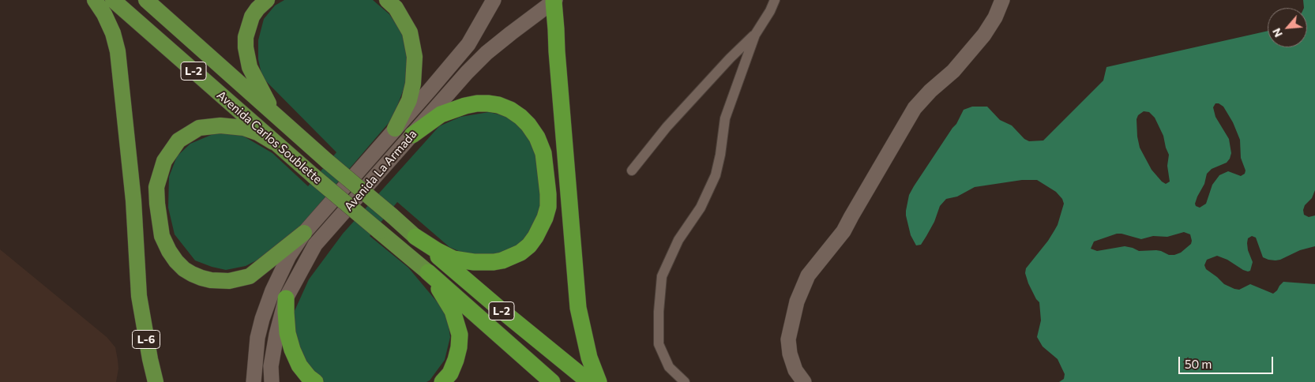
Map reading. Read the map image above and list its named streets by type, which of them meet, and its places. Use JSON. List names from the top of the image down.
{
  "streets": {
    "highway": ["L-2"],
    "main road": ["Avenida Carlos Soublette", "Avenida La Armada", "L-6"]
  },
  "crossings": [
    ["L-2", "Avenida Carlos Soublette"]
  ],
  "scale_bar": "50 m",
  "north": "bottom left"
}
